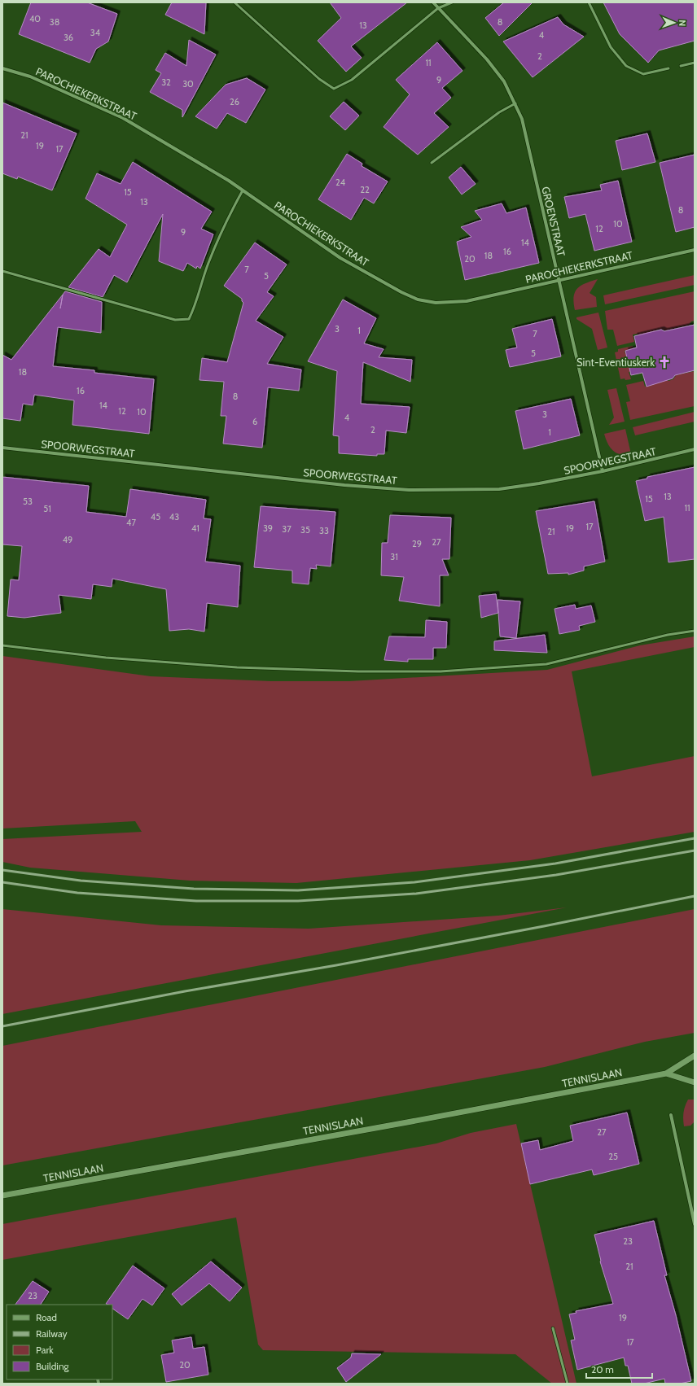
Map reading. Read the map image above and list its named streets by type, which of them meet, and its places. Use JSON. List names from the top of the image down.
{
  "streets": {
    "street": [
      "PAROCHIEKERKSTRAAT",
      "GROENSTRAAT",
      "SPOORWEGSTRAAT",
      "TENNISLAAN"
    ]
  },
  "crossings": [
    ["PAROCHIEKERKSTRAAT", "GROENSTRAAT"],
    ["GROENSTRAAT", "SPOORWEGSTRAAT"]
  ],
  "places": {
    "church": ["Sint-Eventiuskerk"]
  },
  "house_numbers": [
    "40",
    "38",
    "8",
    "13",
    "34",
    "4",
    "36",
    "2",
    "11",
    "9",
    "32",
    "30",
    "26",
    "21",
    "19",
    "17",
    "24",
    "22",
    "15",
    "13",
    "8",
    "10",
    "12",
    "9",
    "14",
    "16",
    "18",
    "20",
    "7",
    "5",
    "3",
    "1",
    "7",
    "5",
    "18",
    "16",
    "8",
    "14",
    "12",
    "10",
    "3",
    "4",
    "6",
    "2",
    "1",
    "13",
    "15",
    "53",
    "11",
    "51",
    "45",
    "43",
    "47",
    "17",
    "41",
    "39",
    "19",
    "37",
    "35",
    "33",
    "21",
    "49",
    "27",
    "29",
    "31",
    "27",
    "25",
    "23",
    "21",
    "23",
    "19",
    "17",
    "20"
  ],
  "legend": [
    "Road",
    "Railway",
    "Park",
    "Building"
  ],
  "scale_bar": "20 m",
  "north": "right"
}
